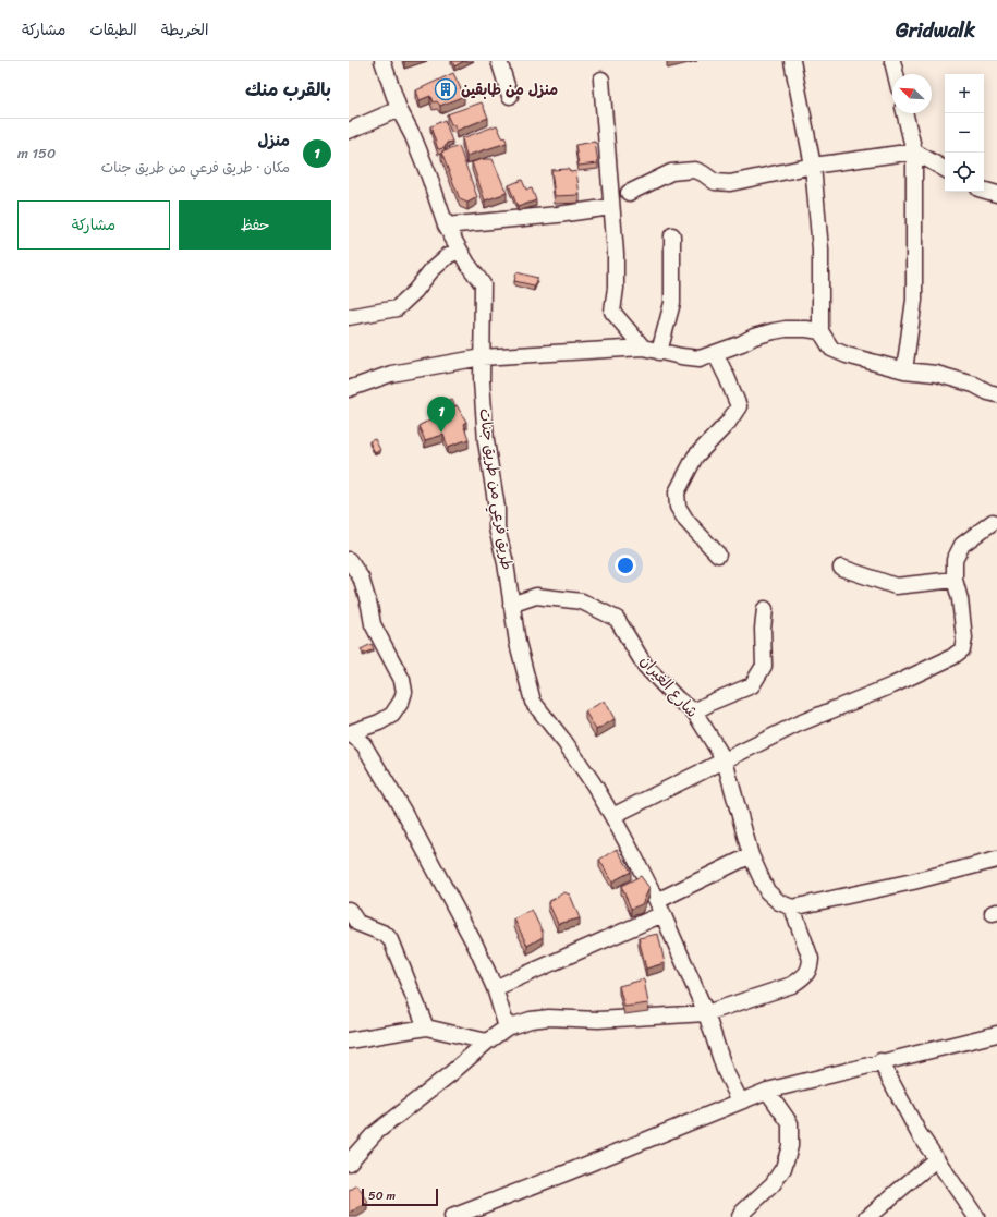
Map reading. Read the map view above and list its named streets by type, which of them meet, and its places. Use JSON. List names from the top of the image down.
{
  "streets": {
    "street": ["طريق فرعي من طريق جنات", "شارع الغيران"]
  },
  "crossings": [
    ["طريق فرعي من طريق جنات", "شارع الغيران"]
  ],
  "places": {
    "building": ["منزل من طابقين"]
  },
  "scale_bar": "50 m",
  "north": "top left",
  "page": {
    "header": "Gridwalk",
    "nav": ["الخريطة", "الطبقات", "مشاركة"],
    "heading": "بالقرب منك",
    "map_buttons": ["+", "−"],
    "list": [
      {
        "mark": "1",
        "name": "منزل",
        "note": "مكان · طريق فرعي من طريق جنات",
        "value": "150 m"
      }
    ],
    "buttons": ["حفظ", "مشاركة"],
    "pins": "1",
    "scale": "50 m"
  }
}
